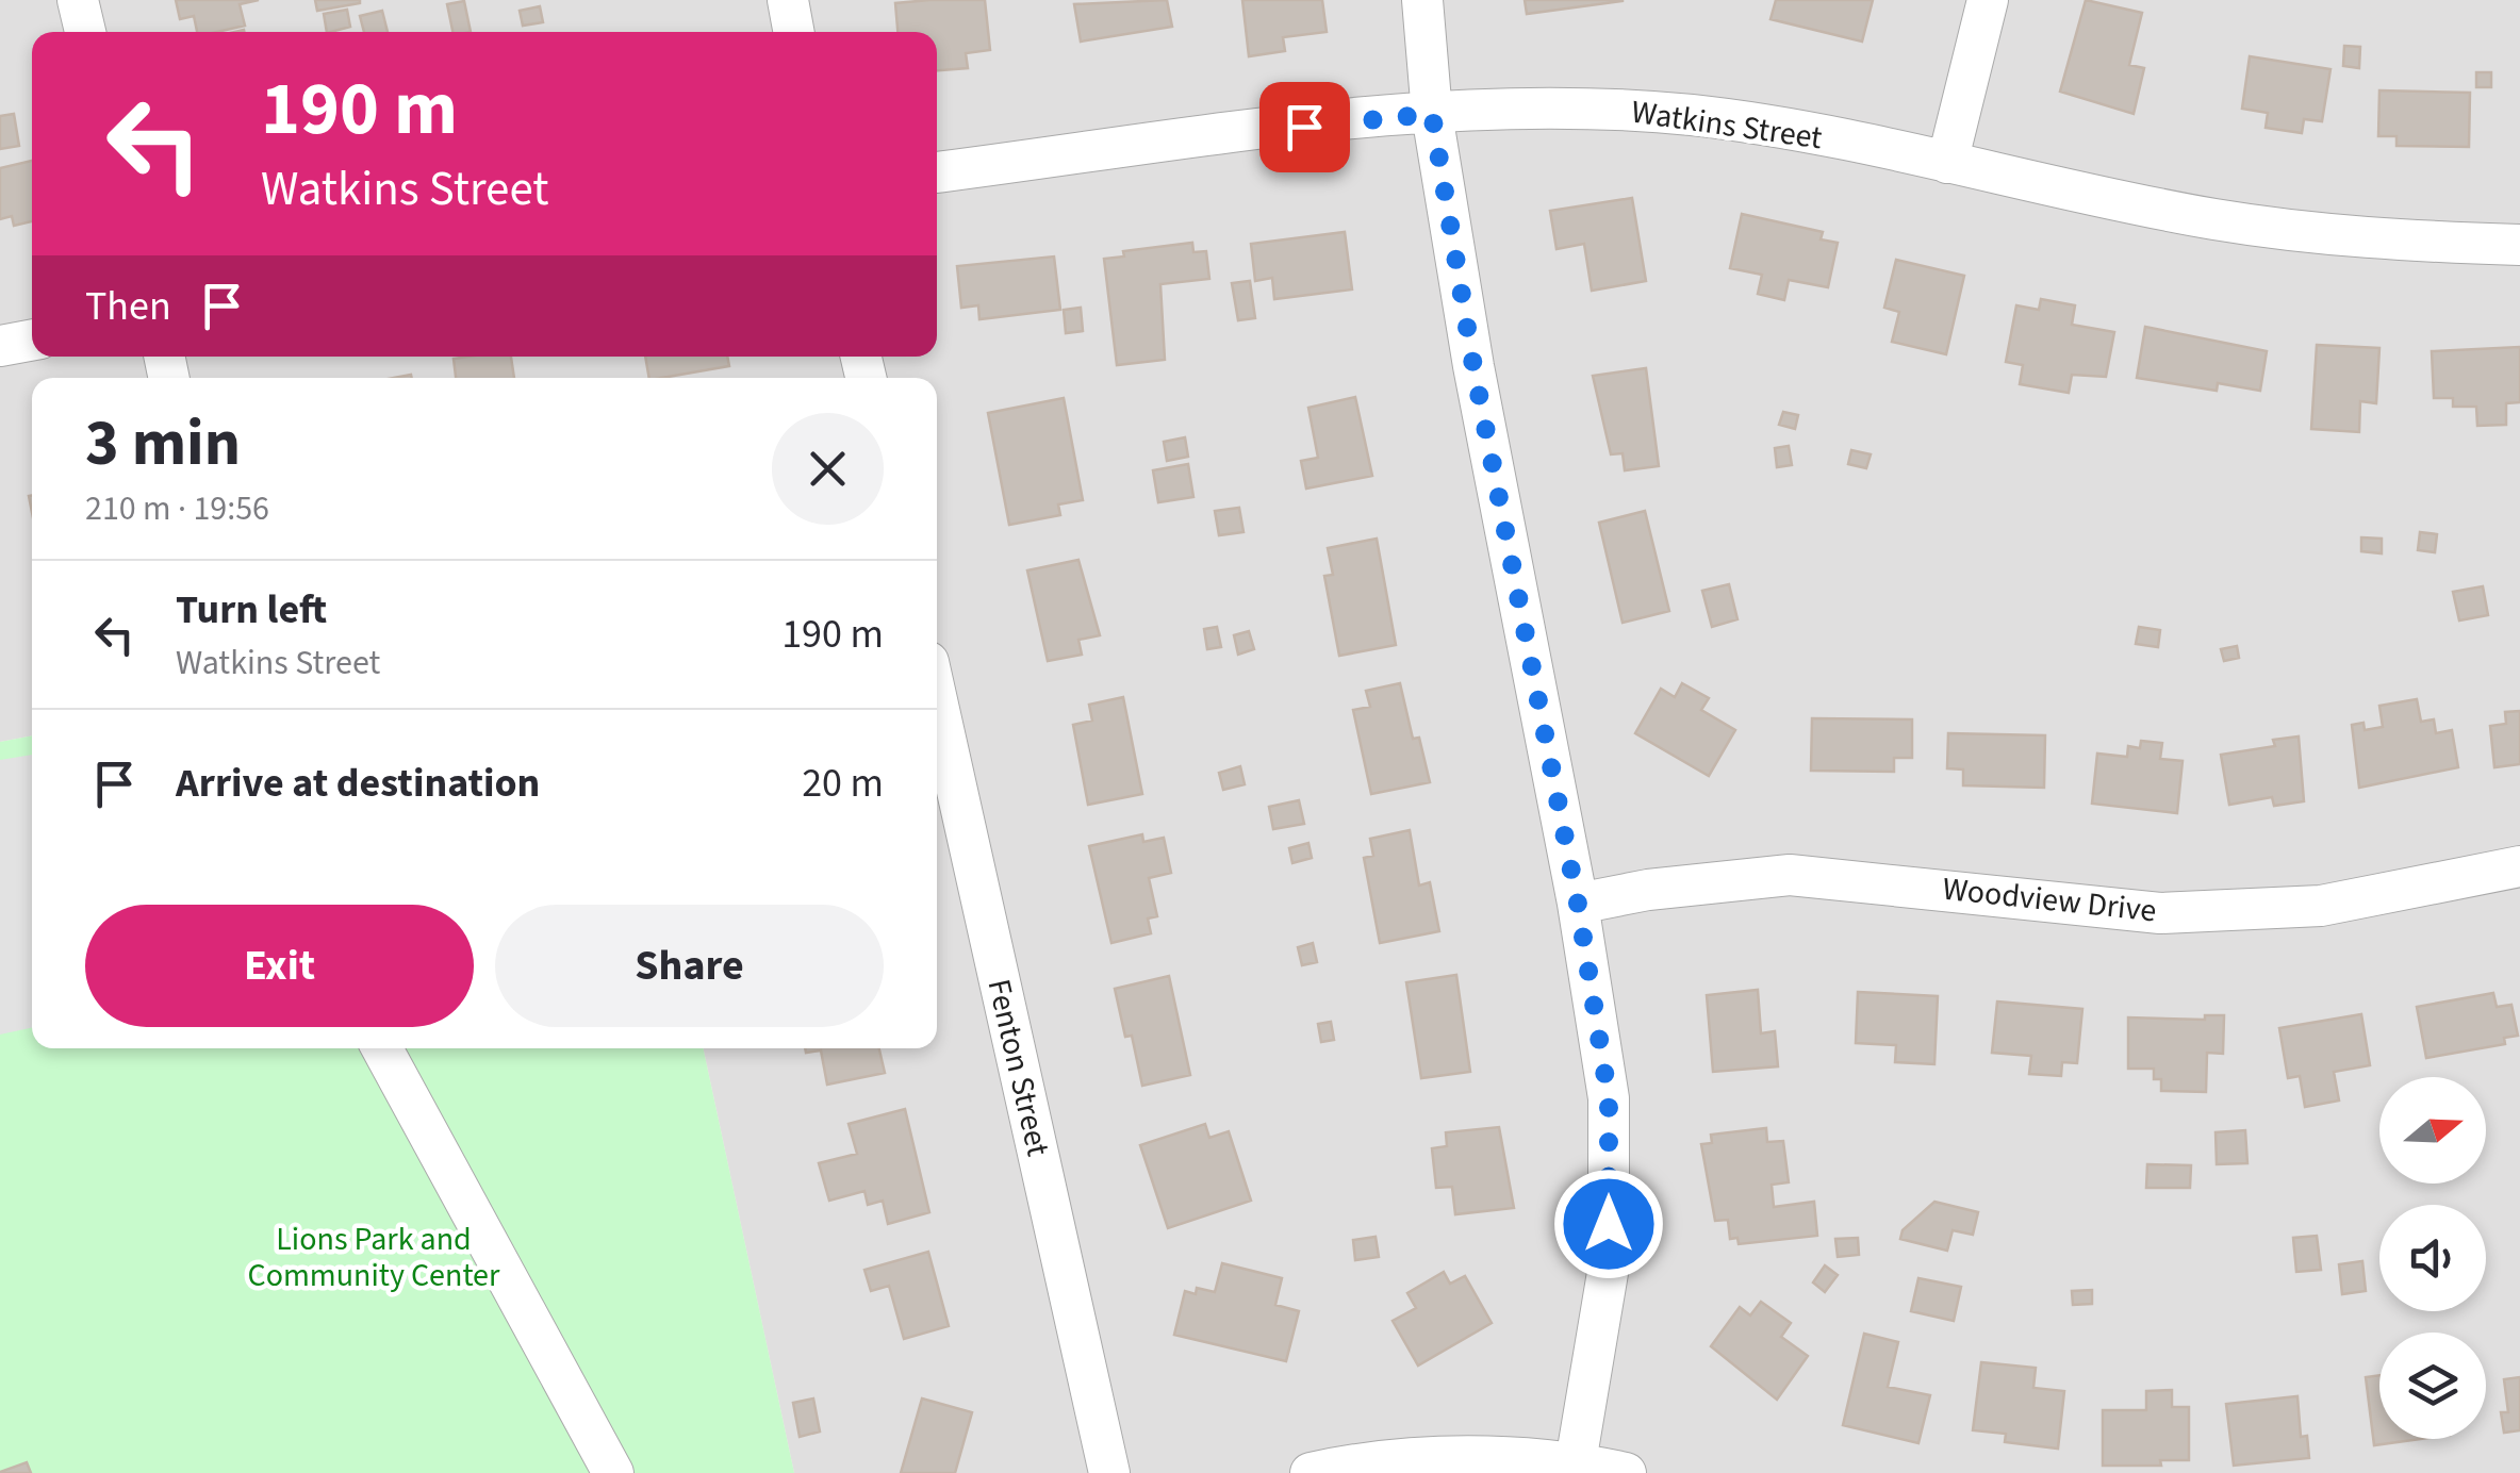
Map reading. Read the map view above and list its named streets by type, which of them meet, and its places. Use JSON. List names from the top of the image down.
{
  "streets": {
    "street": ["Watkins Street", "Woodview Drive", "Fenton Street"]
  },
  "parks": ["Lions Park and Community Center"],
  "north": "right",
  "page": {
    "turn": ["190 m", "Watkins Street"],
    "then": "Then",
    "heading": ["3 min", "210 m · 19:56"],
    "list": [
      {
        "name": "Turn left",
        "note": "Watkins Street",
        "value": "190 m"
      },
      {
        "name": "Arrive at destination",
        "value": "20 m"
      }
    ],
    "buttons": ["Exit", "Share"]
  }
}
